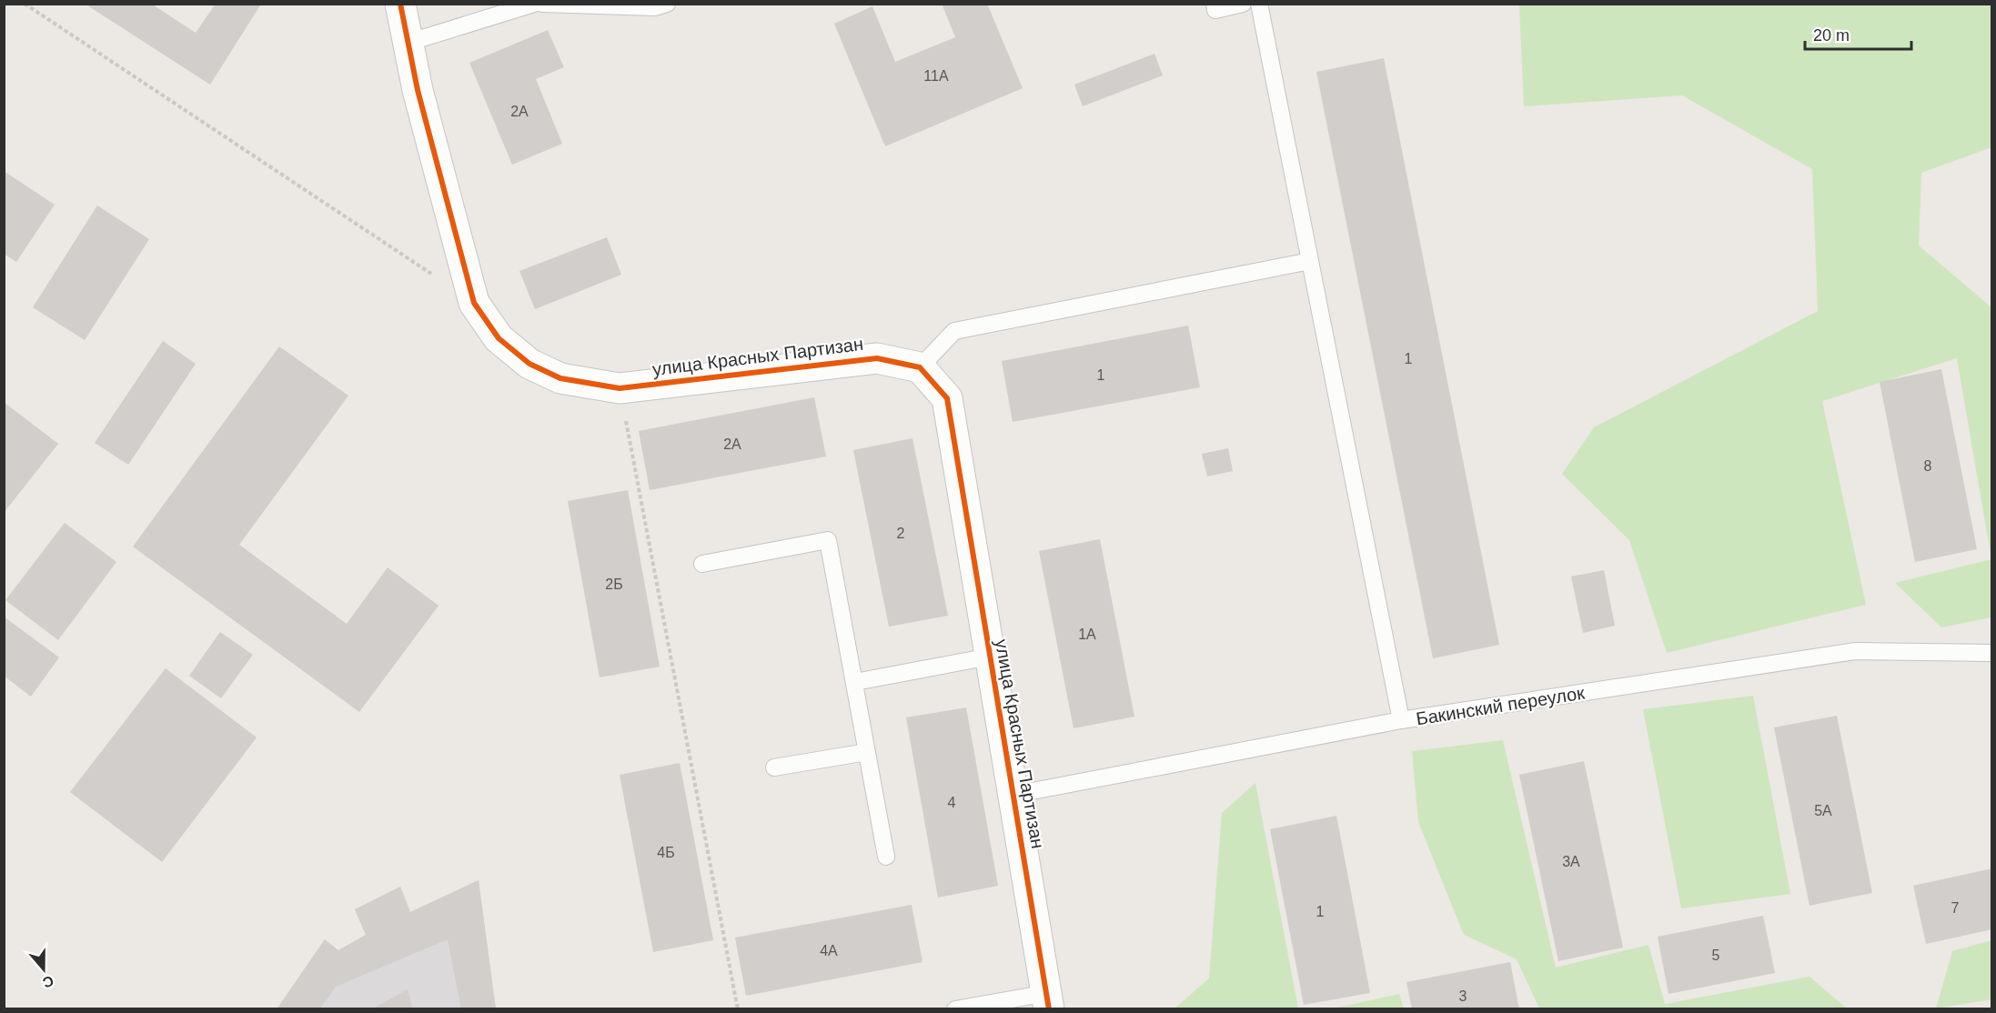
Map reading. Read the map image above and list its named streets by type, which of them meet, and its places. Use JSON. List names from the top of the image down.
{
  "streets": {
    "street": ["улица Красных Партизан"],
    "lane": ["Бакинский переулок"]
  },
  "crossings": [
    ["улица Красных Партизан", "Бакинский переулок"]
  ],
  "house_numbers": [
    "11А",
    "2А",
    "1",
    "1",
    "2А",
    "8",
    "2",
    "2Б",
    "1А",
    "4",
    "5А",
    "4Б",
    "3А",
    "7",
    "1",
    "4А",
    "5",
    "3"
  ],
  "scale_bar": "20 m",
  "north": "bottom"
}
